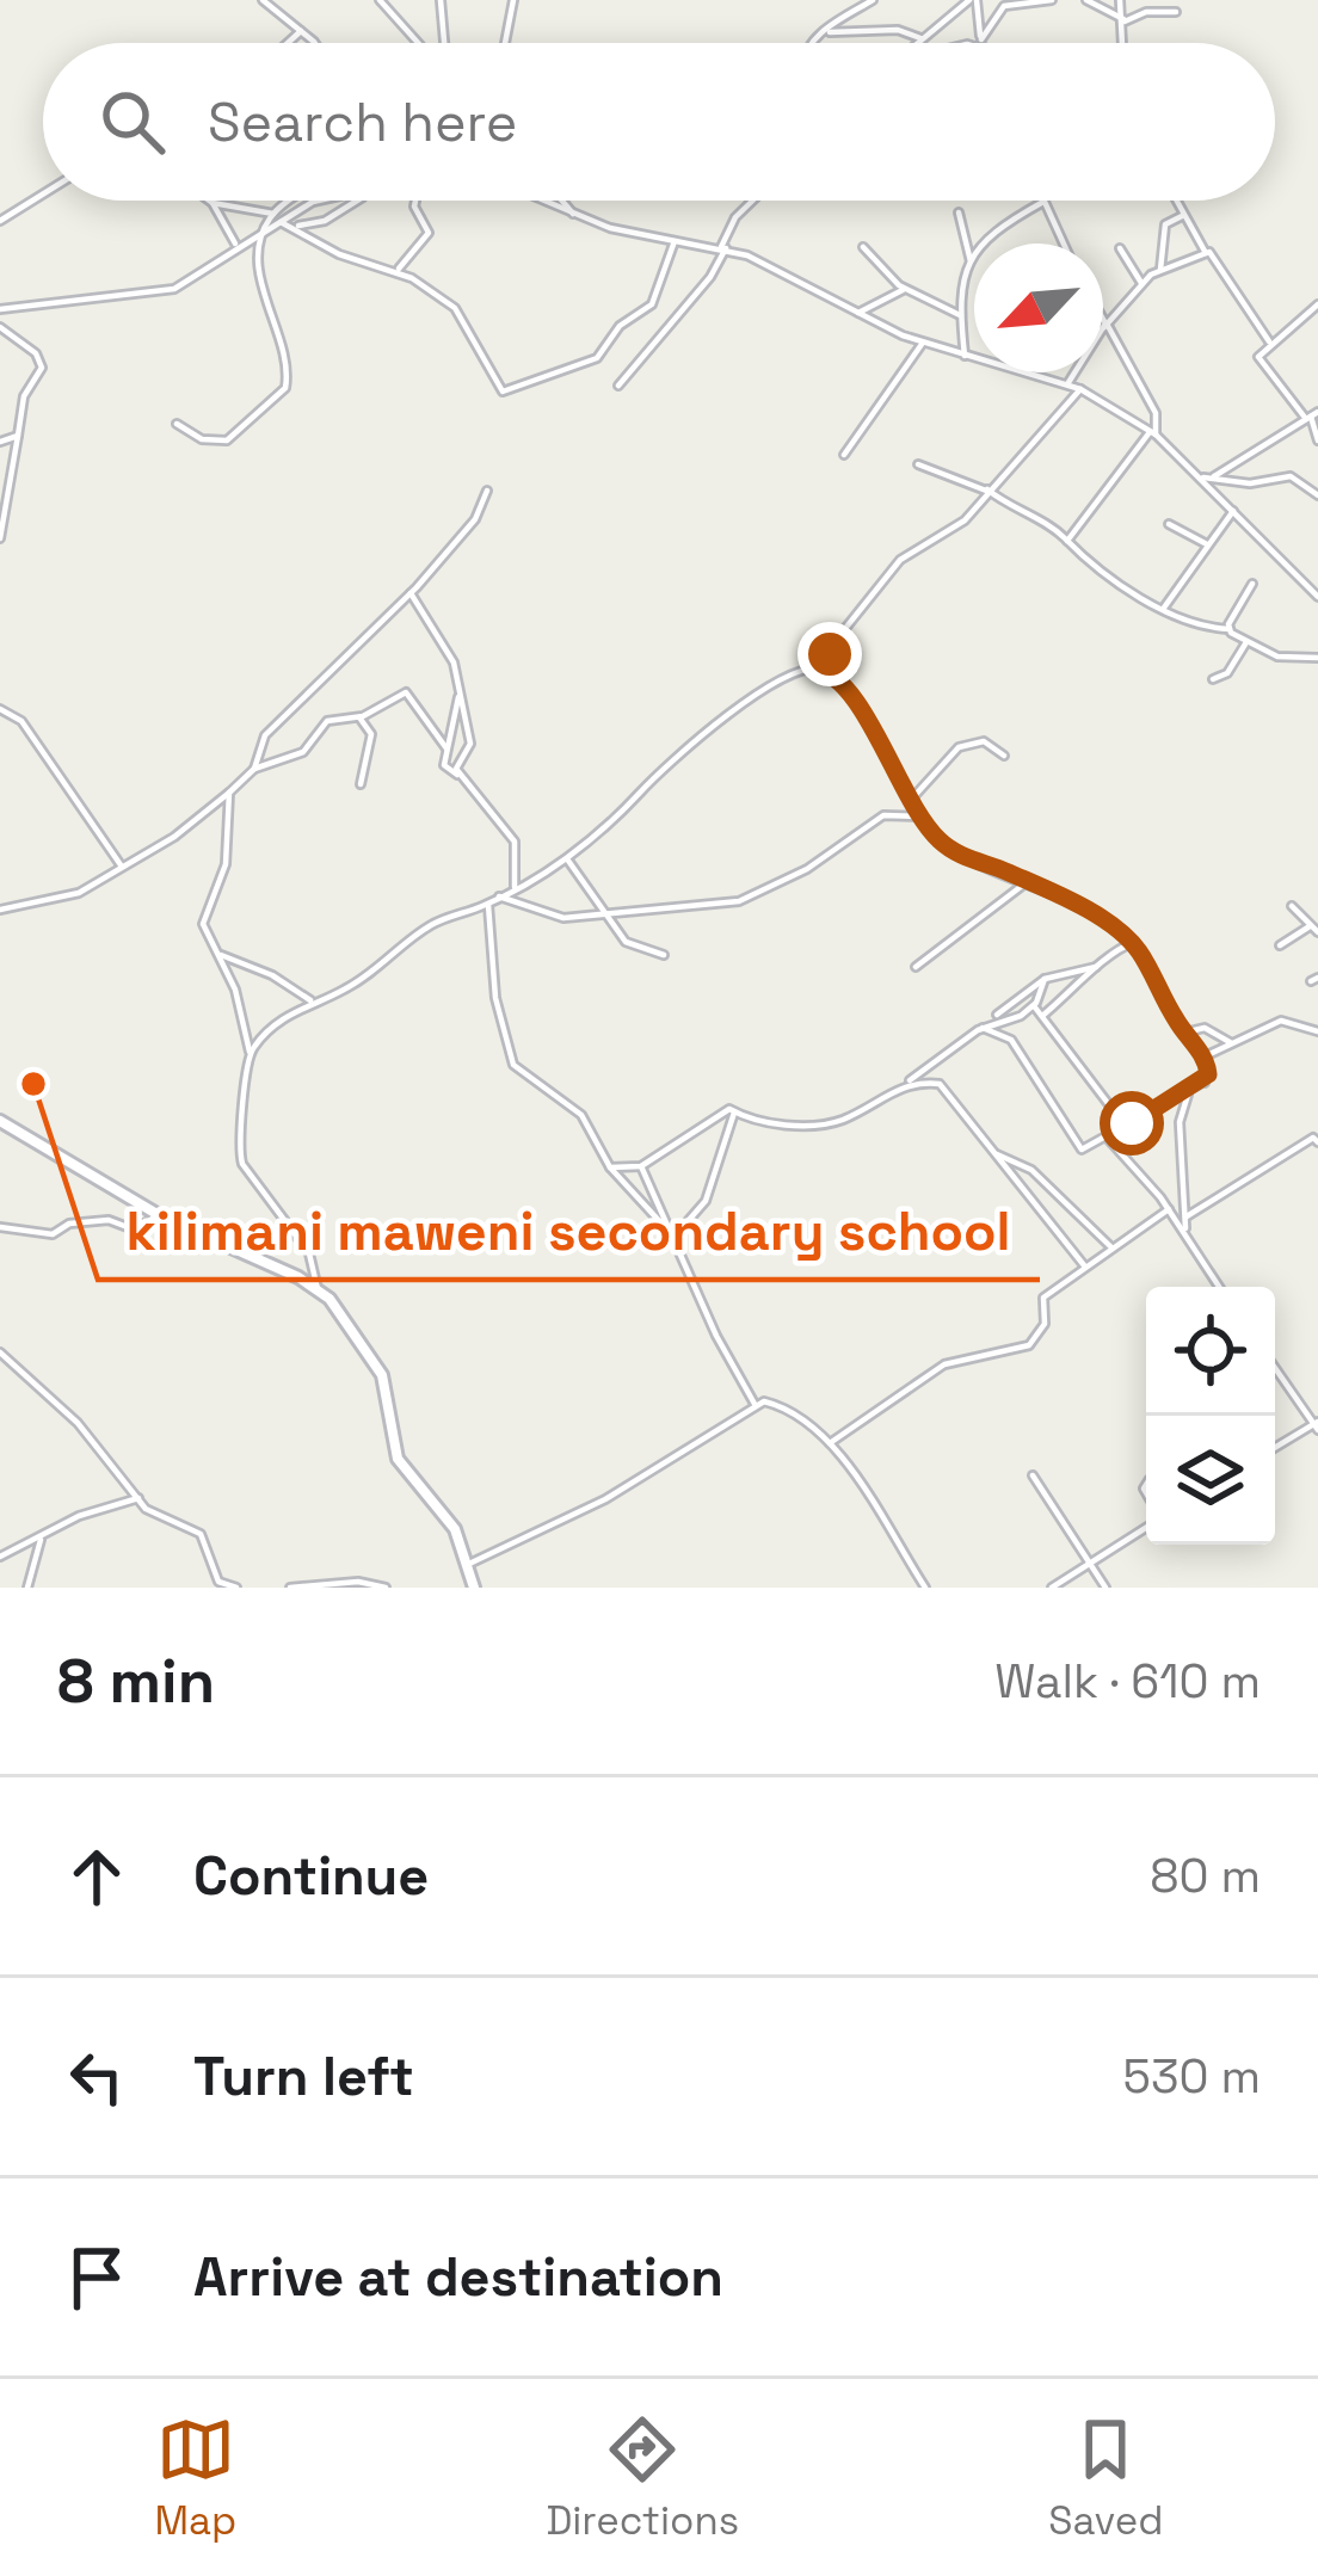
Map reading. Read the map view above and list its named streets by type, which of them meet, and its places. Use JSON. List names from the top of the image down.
{
  "places": ["kilimani maweni secondary school"],
  "north": "bottom left",
  "page": {
    "search": "Search here",
    "heading": ["8 min", "Walk · 610 m"],
    "list": [
      ["Continue", "80 m"],
      ["Turn left", "530 m"],
      "Arrive at destination"
    ],
    "nav": ["Map", "Directions", "Saved"]
  }
}
